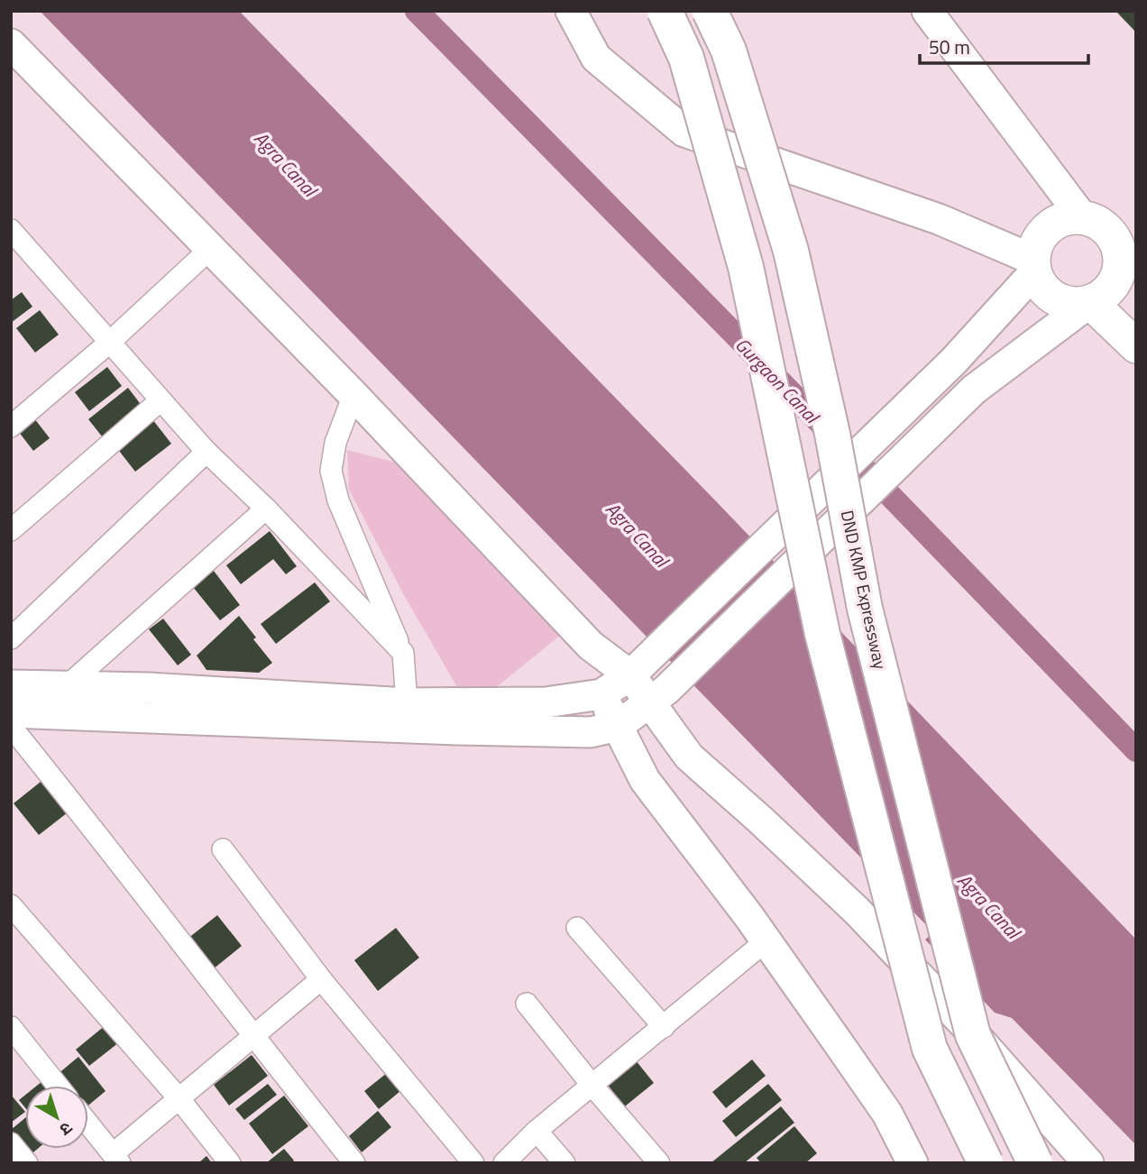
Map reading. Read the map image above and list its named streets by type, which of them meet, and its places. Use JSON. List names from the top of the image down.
{
  "streets": {
    "highway": ["DND KMP Expressway"]
  },
  "water": ["Agra Canal", "Gurgaon Canal"],
  "scale_bar": "50 m",
  "north": "bottom right"
}
